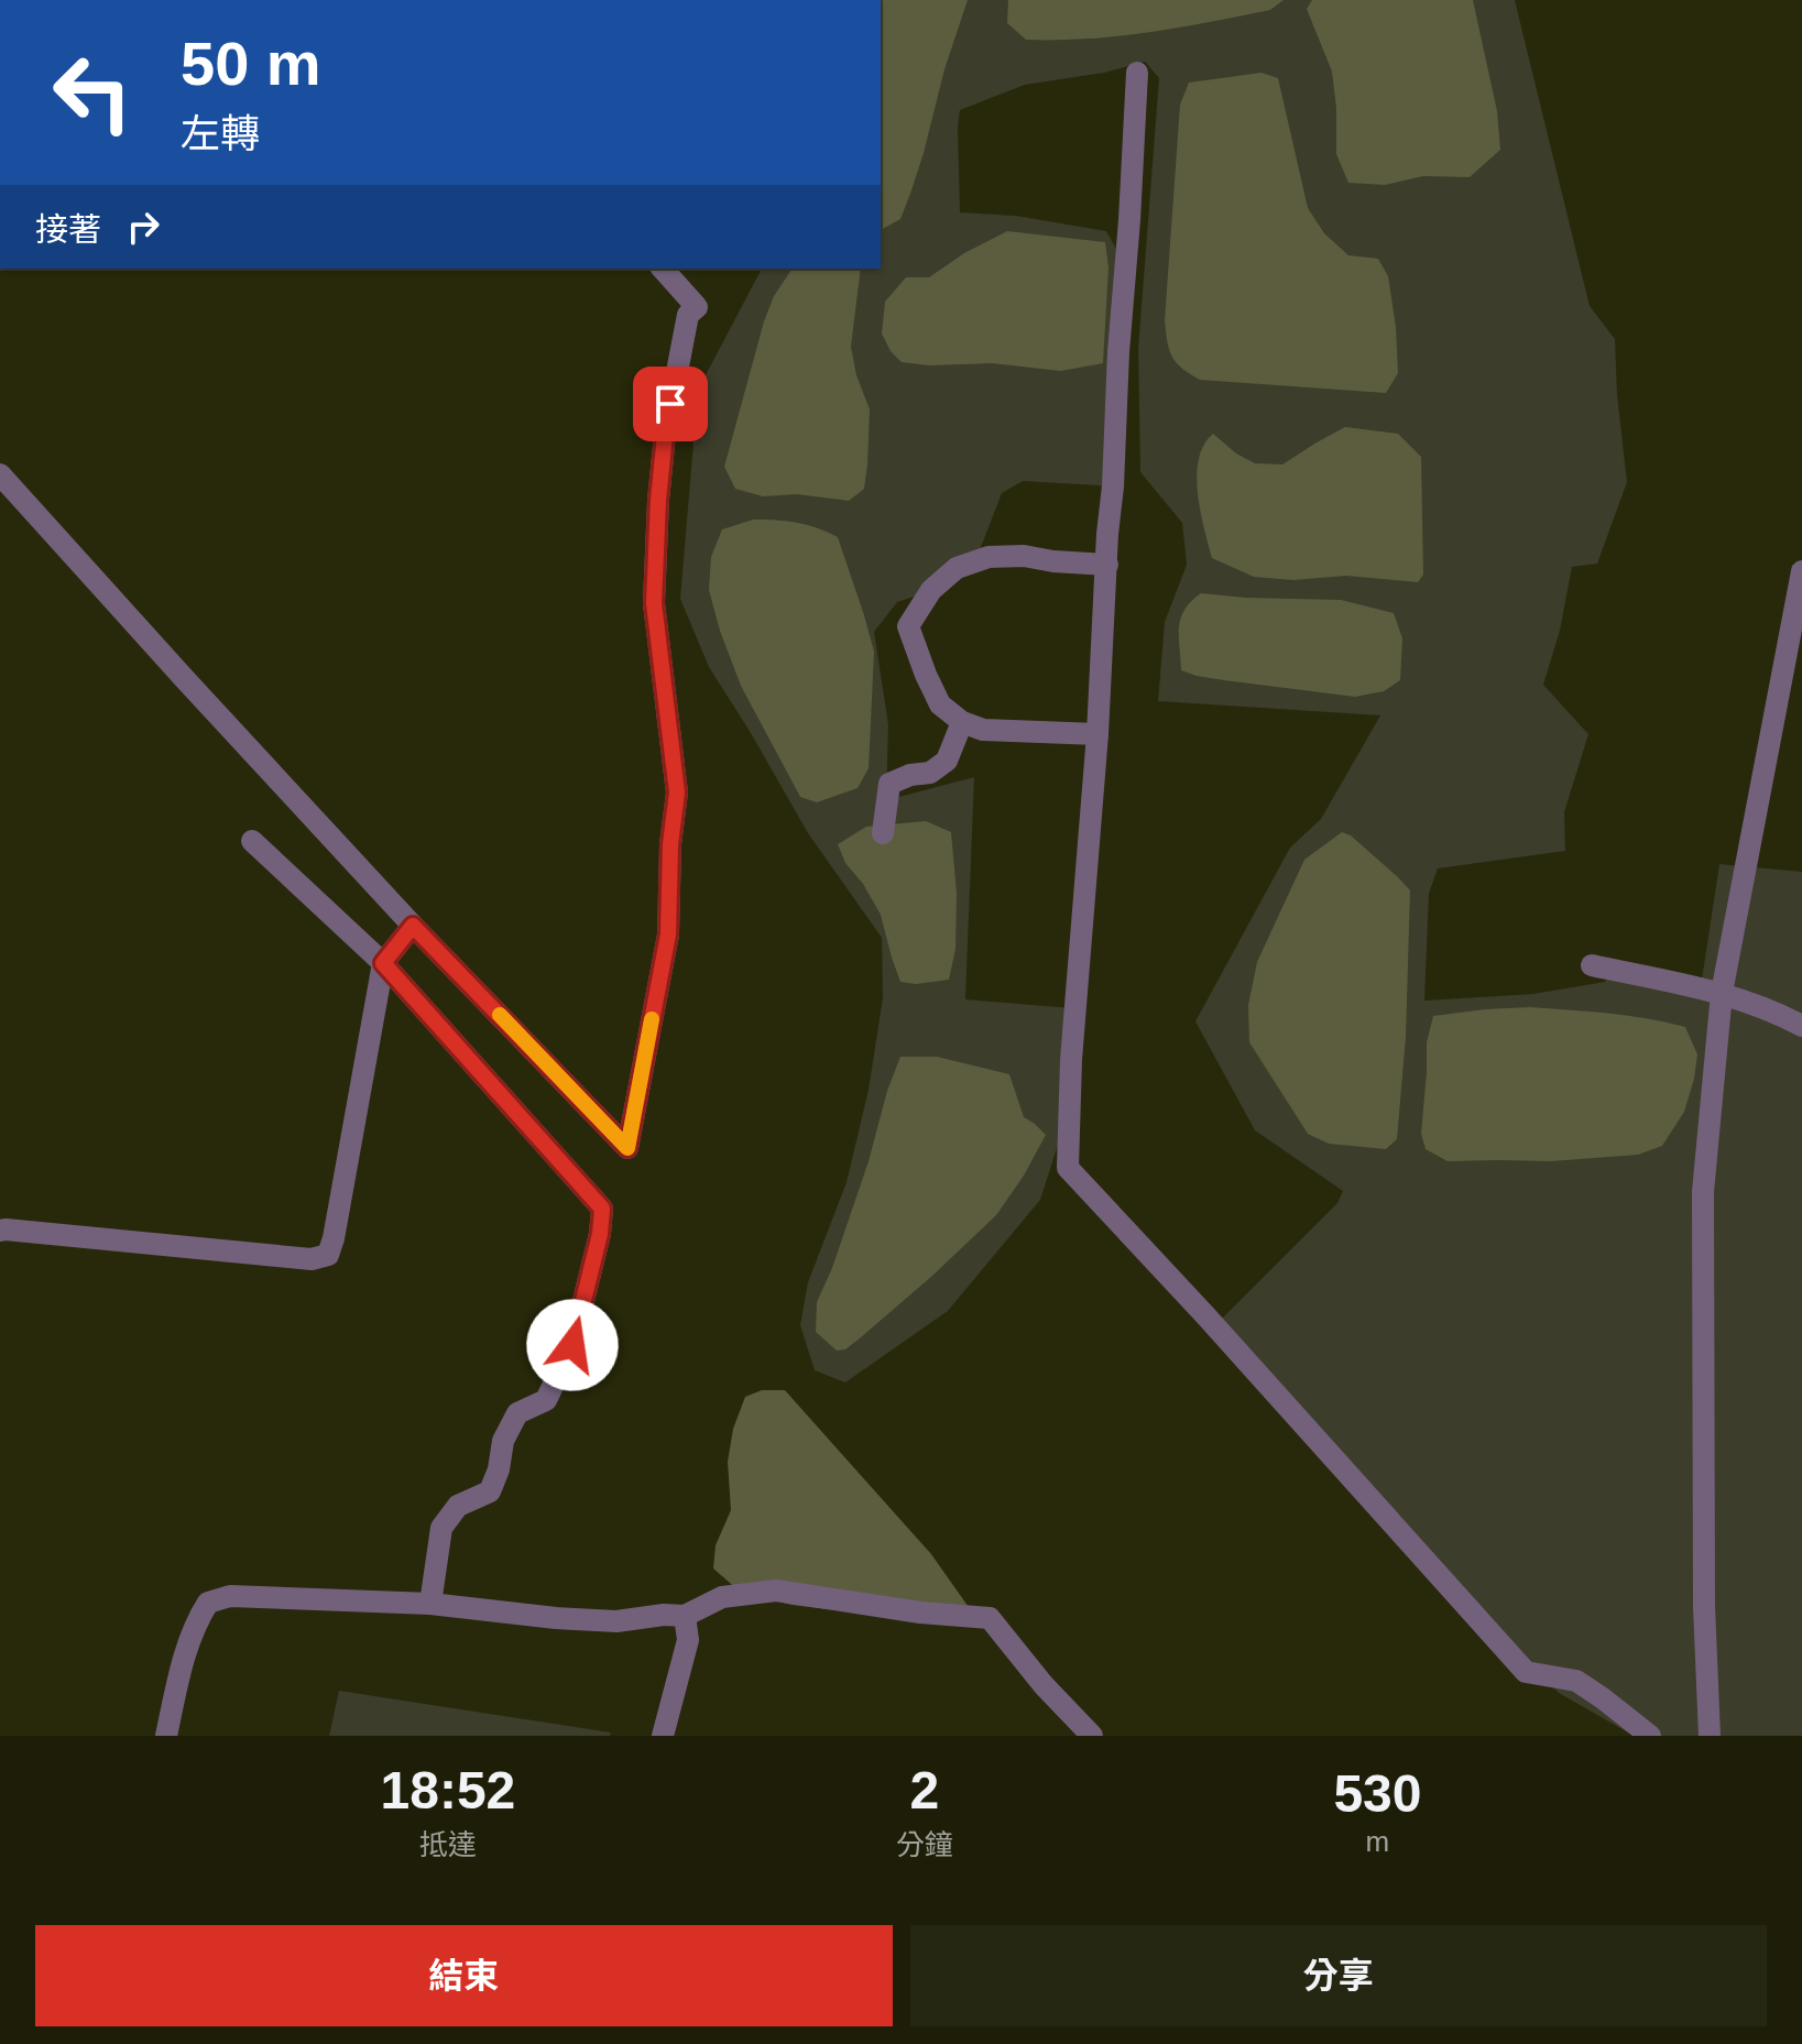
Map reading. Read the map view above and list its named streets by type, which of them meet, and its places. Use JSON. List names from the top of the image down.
{
  "page": {
    "turn": ["50 m", "左轉"],
    "then": "接著",
    "eta": [
      "18:52",
      "抵達",
      "2",
      "分鐘",
      "530",
      "m"
    ],
    "buttons": ["結束", "分享"]
  }
}
